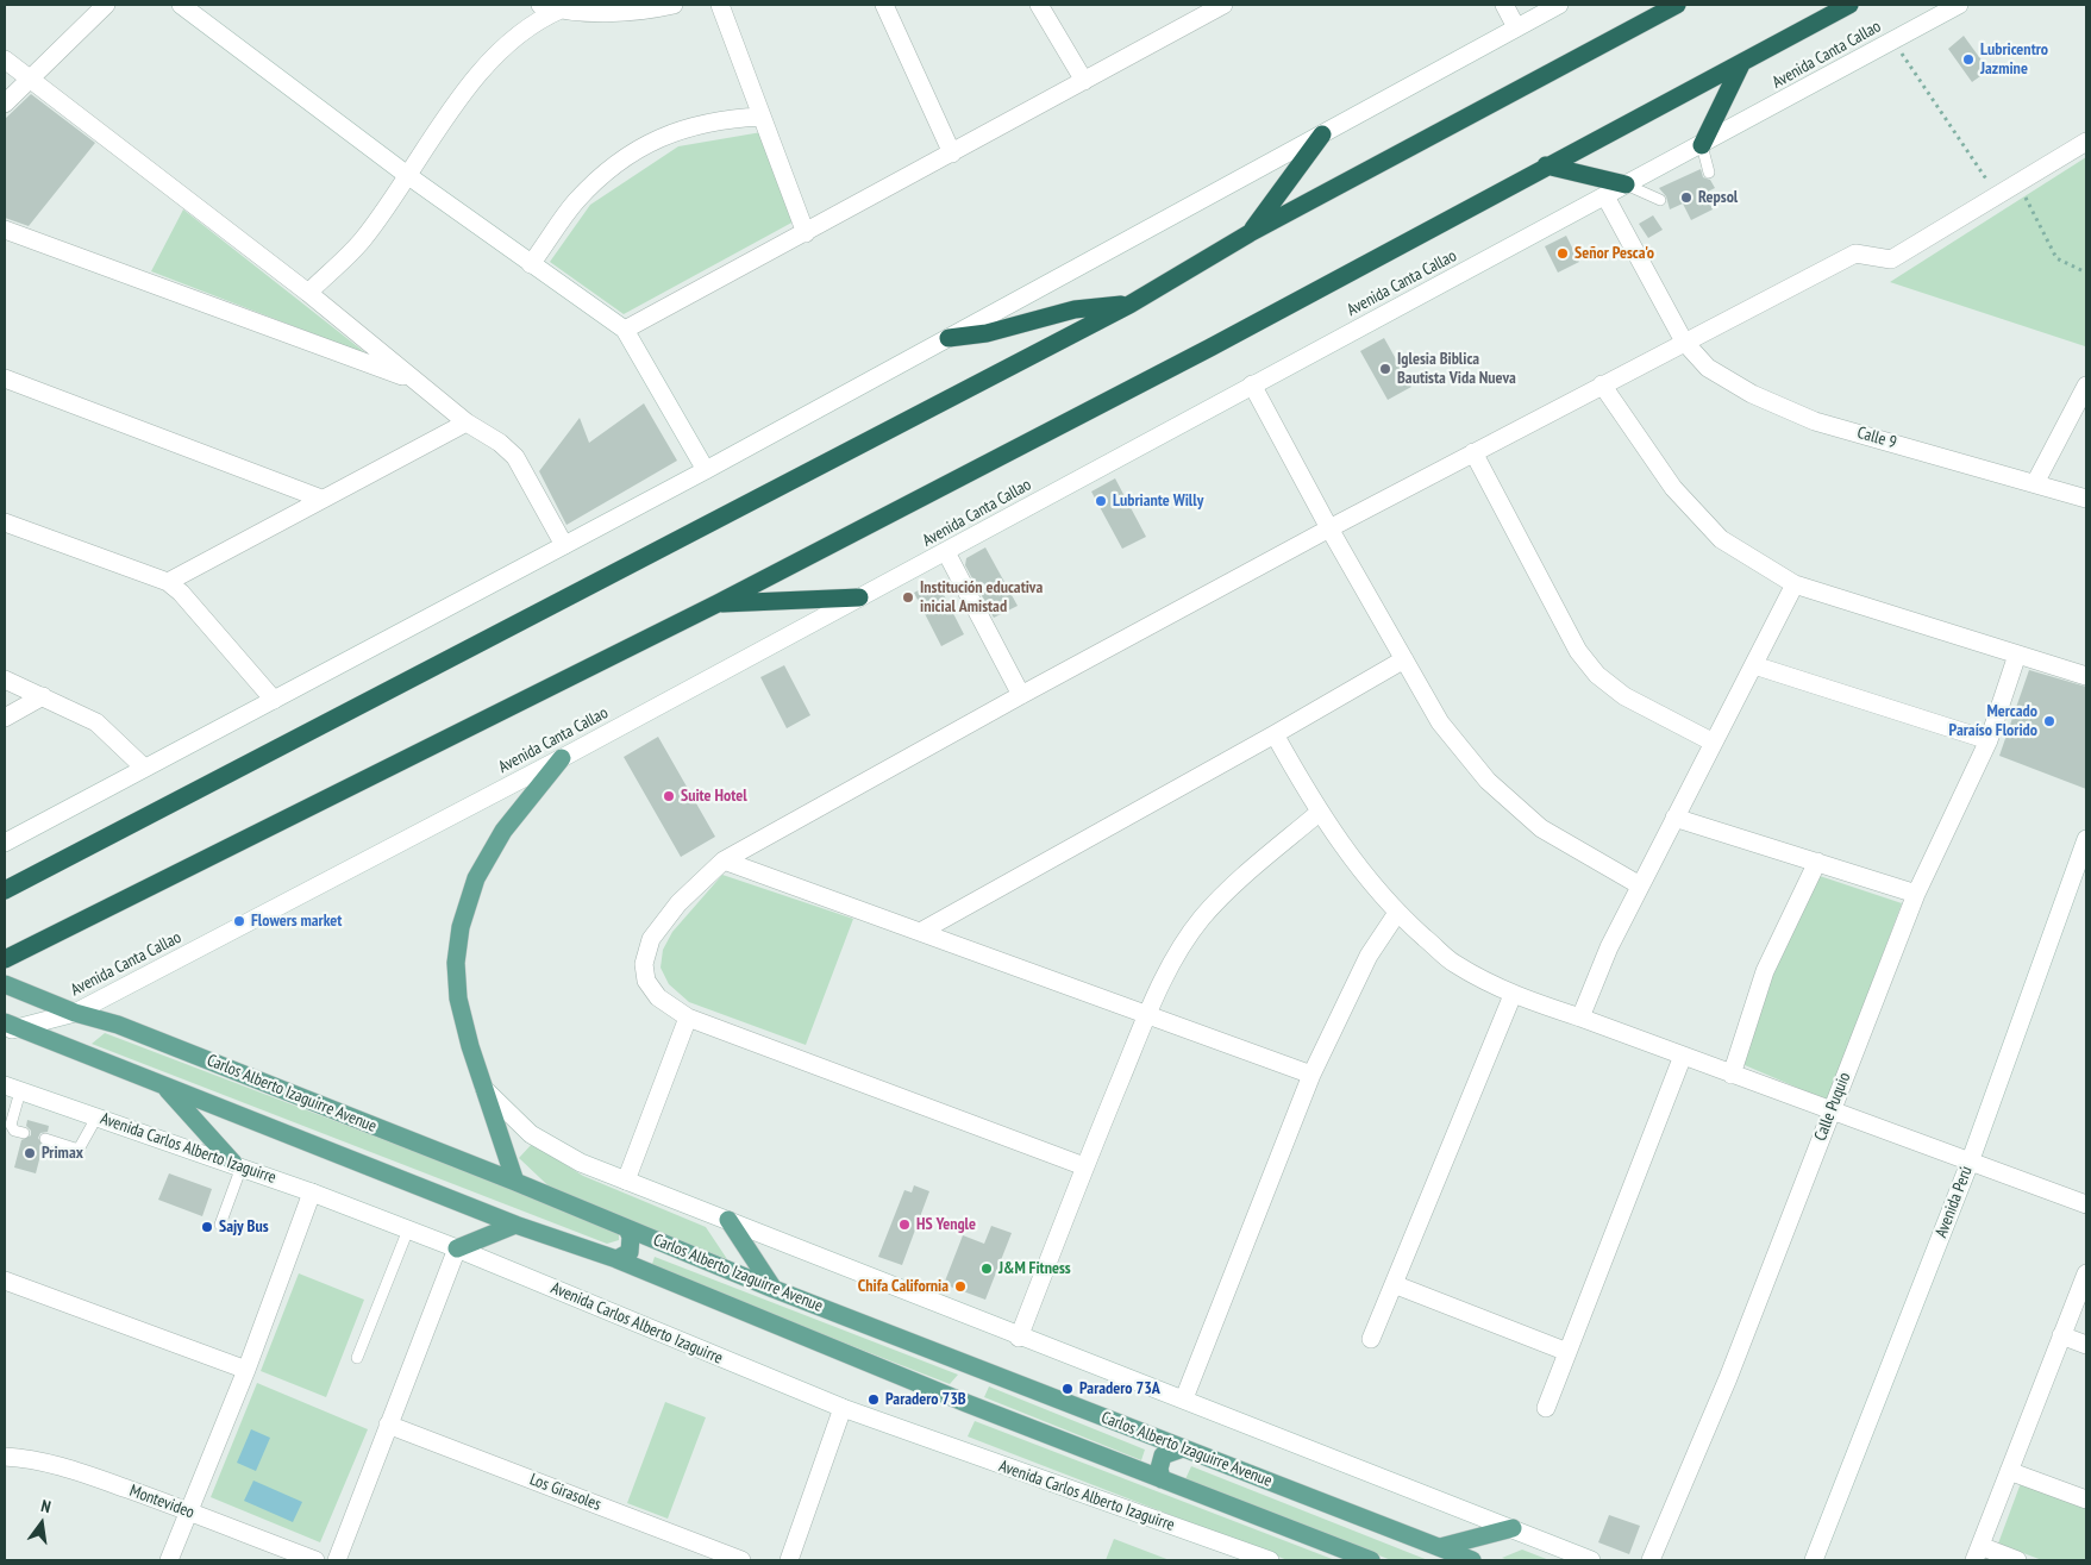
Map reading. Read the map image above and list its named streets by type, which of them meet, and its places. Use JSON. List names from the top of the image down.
{
  "streets": {
    "highway": ["Avenida Canta Callao"],
    "main road": ["Carlos Alberto Izaguirre Avenue"],
    "street": [
      "Calle 9",
      "Calle Puquio",
      "Avenida Carlos Alberto Izaguirre",
      "Avenida Perú",
      "Los Girasoles",
      "Montevideo"
    ]
  },
  "crossings": [
    ["Avenida Canta Callao", "Calle 9"],
    ["Avenida Canta Callao", "Carlos Alberto Izaguirre Avenue"]
  ],
  "places": [
    "Lubricentro Jazmine",
    "Repsol",
    "Señor Pesca'o",
    "Iglesia Biblica Bautista Vida Nueva",
    "Lubriante Willy",
    "Institución educativa inicial Amistad",
    "Mercado Paraíso Florido",
    "Suite Hotel",
    "Flowers market",
    "Primax",
    "HS Yengle",
    "Sajy Bus",
    "J&M Fitness",
    "Chifa California",
    "Paradero 73A",
    "Paradero 73B"
  ],
  "north": "top"
}
